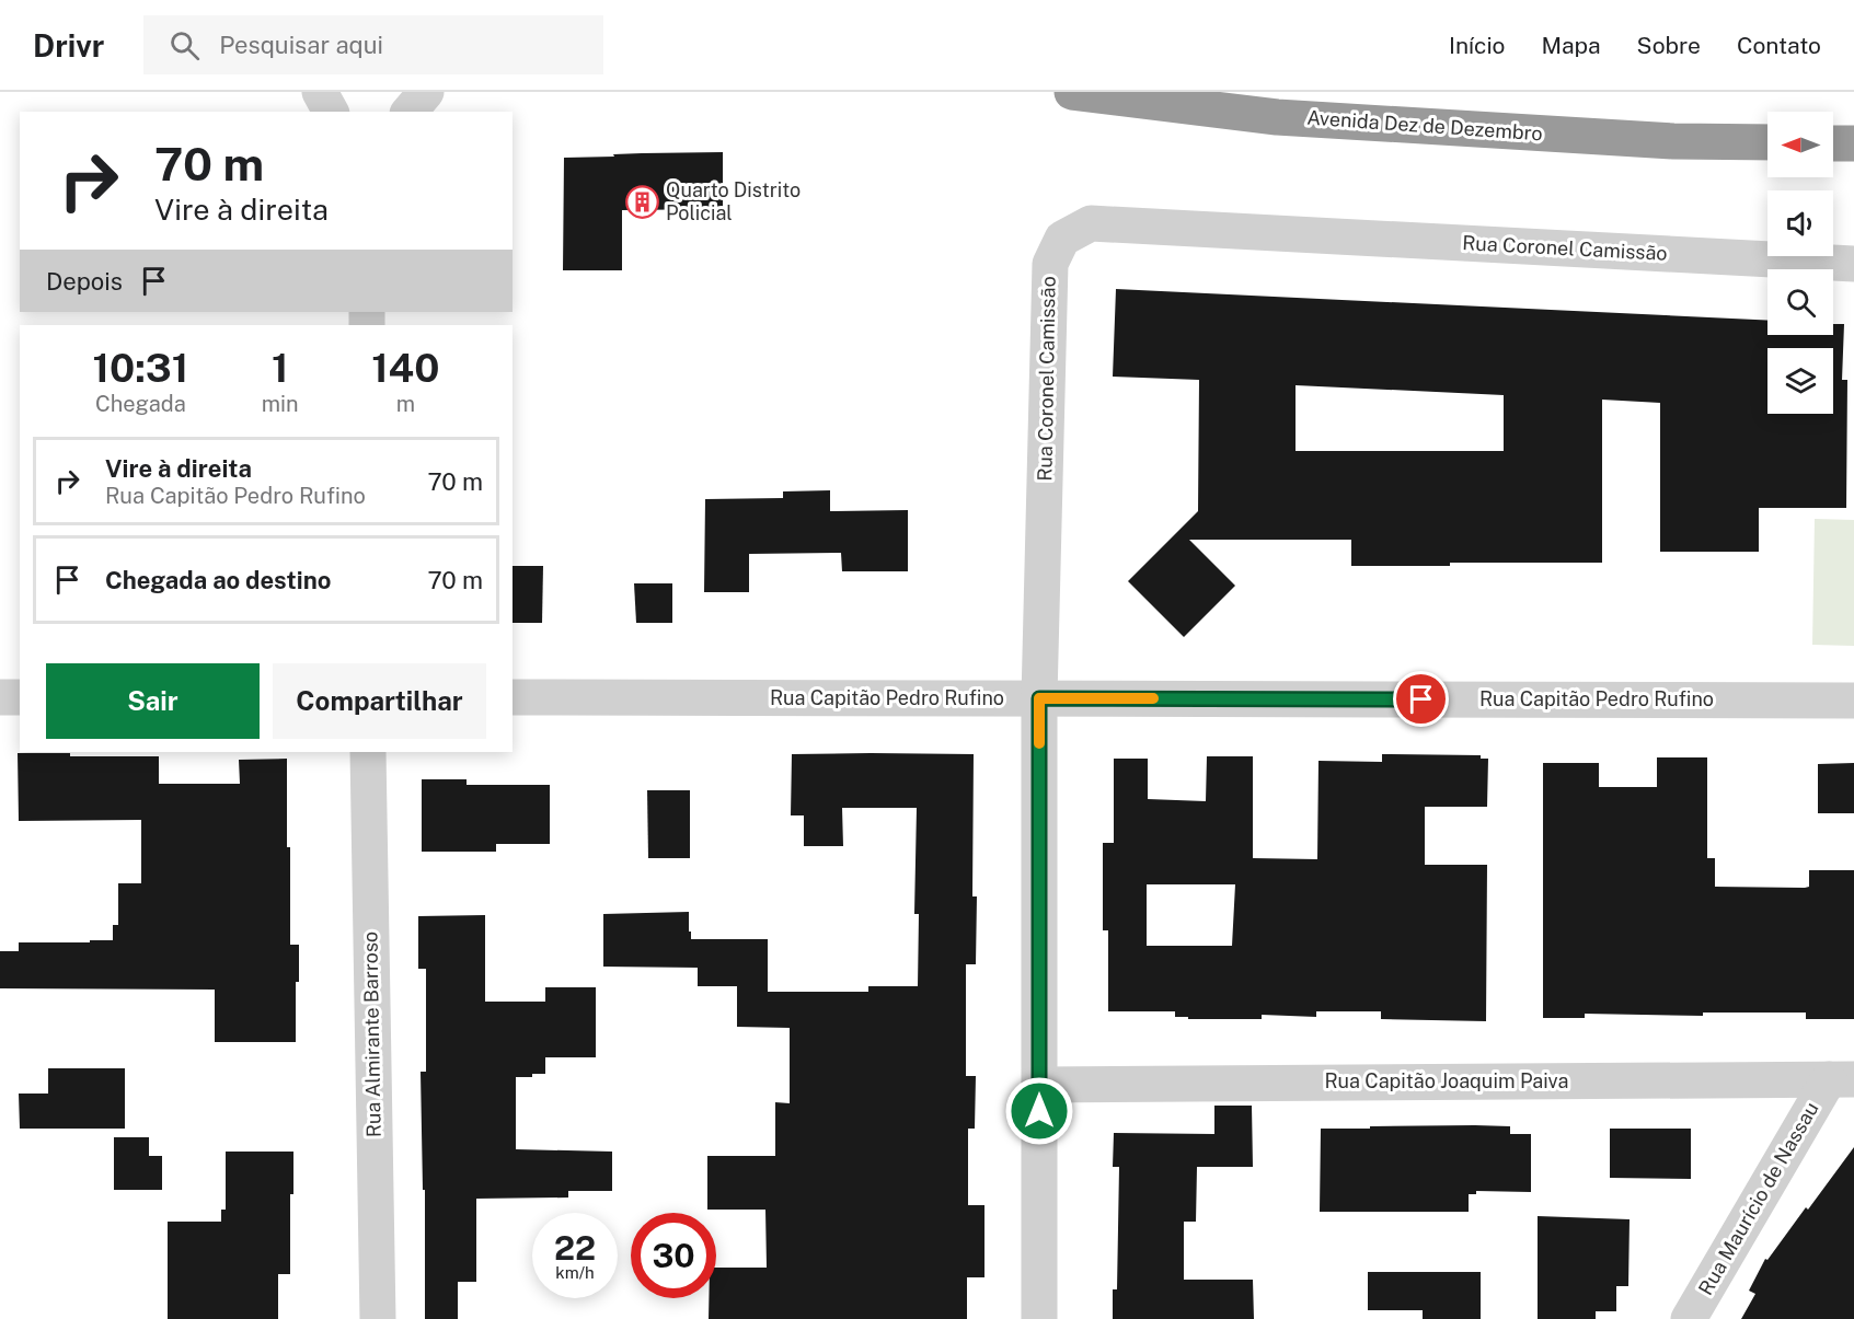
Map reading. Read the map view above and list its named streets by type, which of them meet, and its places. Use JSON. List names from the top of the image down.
{
  "streets": {
    "highway": ["Avenida Dez de Dezembro"],
    "street": [
      "Rua Coronel Camissão",
      "Rua Capitão Pedro Rufino",
      "Rua Almirante Barroso",
      "Rua Capitão Joaquim Paiva",
      "Rua Maurício de Nassau"
    ]
  },
  "crossings": [
    ["Rua Coronel Camissão", "Rua Capitão Pedro Rufino"],
    ["Rua Coronel Camissão", "Rua Capitão Joaquim Paiva"],
    ["Rua Capitão Joaquim Paiva", "Rua Maurício de Nassau"]
  ],
  "places": {
    "building": ["Quarto Distrito Policial"]
  },
  "north": "left",
  "page": {
    "header": "Drivr",
    "search": "Pesquisar aqui",
    "nav": [
      "Início",
      "Mapa",
      "Sobre",
      "Contato"
    ],
    "turn": ["70 m", "Vire à direita"],
    "then": "Depois",
    "eta": [
      "10:31",
      "Chegada",
      "1",
      "min",
      "140",
      "m"
    ],
    "list": [
      {
        "name": "Vire à direita",
        "note": "Rua Capitão Pedro Rufino",
        "value": "70 m"
      },
      {
        "name": "Chegada ao destino",
        "value": "70 m"
      }
    ],
    "buttons": ["Sair", "Compartilhar"],
    "speed": "22 km/h",
    "limit": "30"
  }
}
